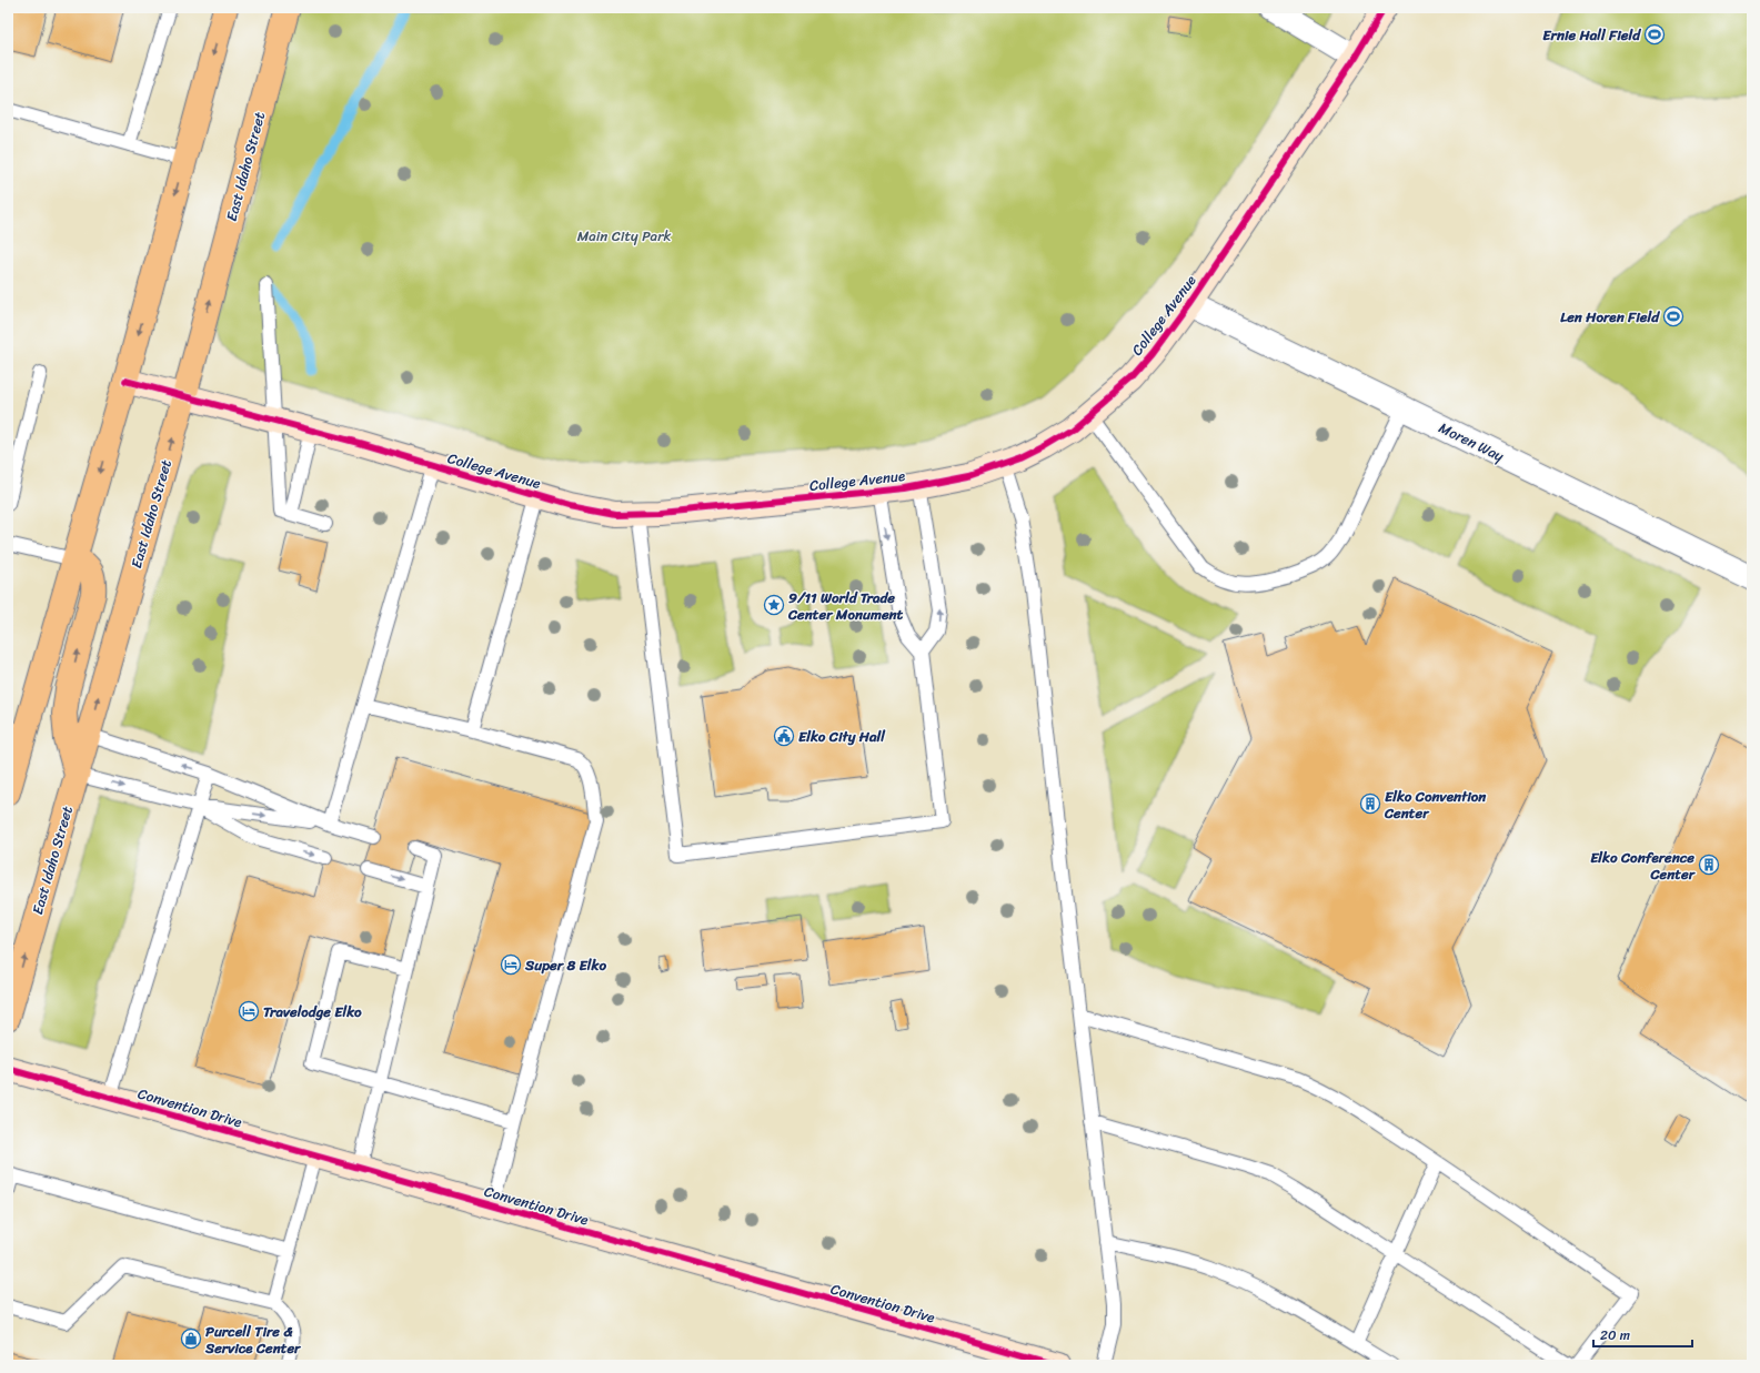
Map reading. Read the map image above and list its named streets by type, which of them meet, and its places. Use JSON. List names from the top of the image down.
{
  "streets": {
    "main road": ["East Idaho Street"],
    "street": ["College Avenue", "Moren Way", "Convention Drive"]
  },
  "crossings": [
    ["East Idaho Street", "College Avenue"],
    ["College Avenue", "Moren Way"]
  ],
  "parks": ["Main City Park"],
  "places": {
    "sports": ["Ernie Hall Field", "Len Horen Field"],
    "place": ["9/11 World Trade Center Monument"],
    "public building": ["Elko City Hall"],
    "building": ["Elko Convention Center", "Elko Conference Center"],
    "hotel": ["Super 8 Elko", "Travelodge Elko"],
    "shop": ["Purcell Tire & Service Center"]
  },
  "scale_bar": "20 m"
}
